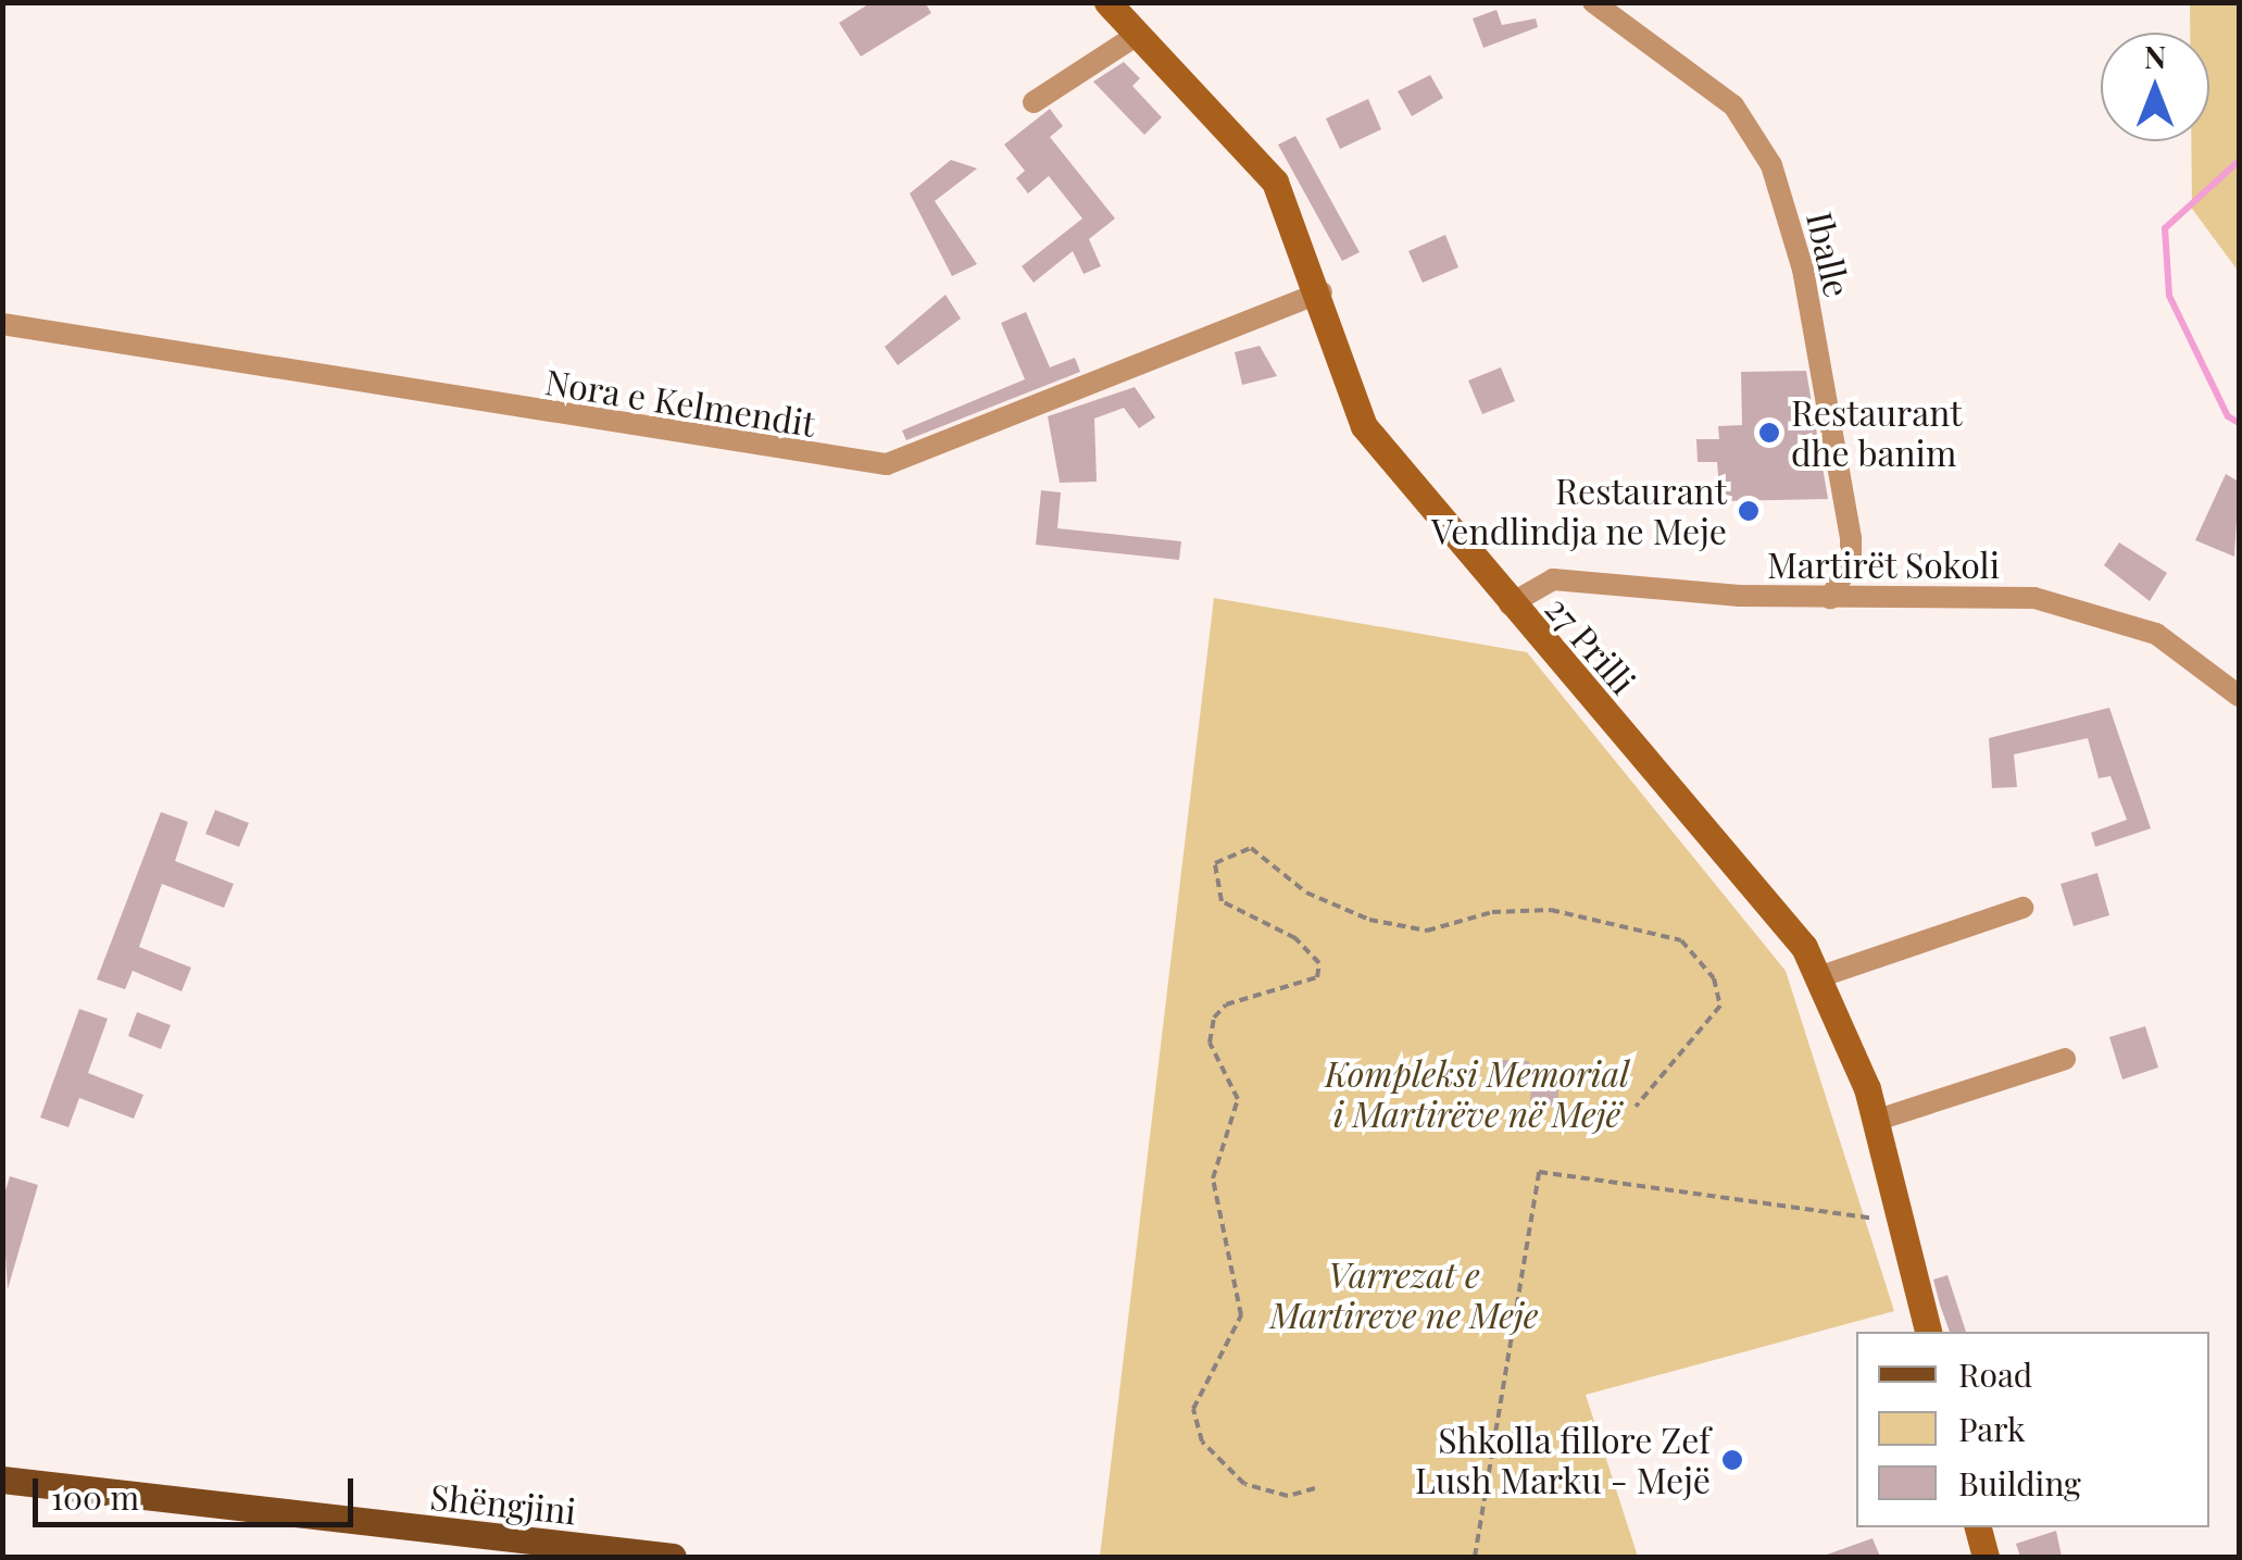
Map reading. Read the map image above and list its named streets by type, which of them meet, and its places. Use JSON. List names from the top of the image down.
{
  "streets": {
    "main road": ["Shëngjini"],
    "street": [
      "Iballe",
      "Nora e Kelmendit",
      "Martirët Sokoli",
      "27 Prilli"
    ]
  },
  "crossings": [
    ["Iballe", "Martirët Sokoli"],
    ["Nora e Kelmendit", "27 Prilli"],
    ["Martirët Sokoli", "27 Prilli"]
  ],
  "parks": ["Kompleksi Memorial i Martirëve në Mejë", "Varrezat e Martireve ne Meje"],
  "places": ["Restaurant dhe banim", "Restaurant Vendlindja ne Meje", "Shkolla fillore Zef Lush Marku - Mejë"],
  "legend": ["Road", "Park", "Building"],
  "scale_bar": "100 m",
  "north": "top"
}
